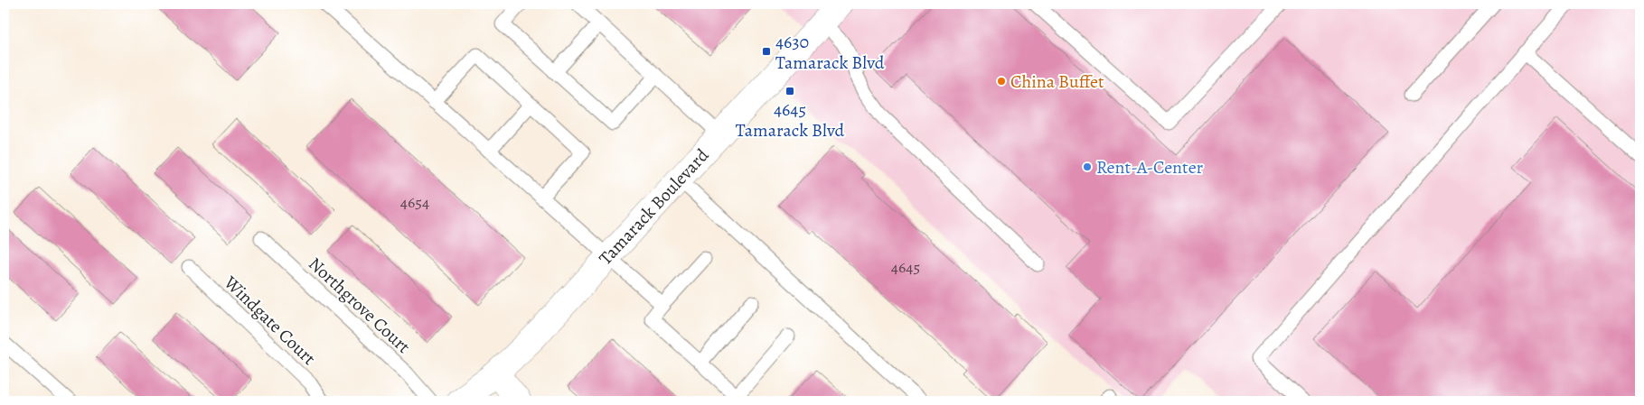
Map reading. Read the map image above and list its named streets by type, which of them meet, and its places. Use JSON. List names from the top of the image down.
{
  "streets": {
    "street": ["Tamarack Boulevard"],
    "lane": ["Northgrove Court", "Windgate Court"]
  },
  "places": {
    "transit": ["4630 Tamarack Blvd", "4645 Tamarack Blvd"],
    "other": ["China Buffet", "Rent-A-Center"]
  },
  "house_numbers": ["4654", "4645"]
}
